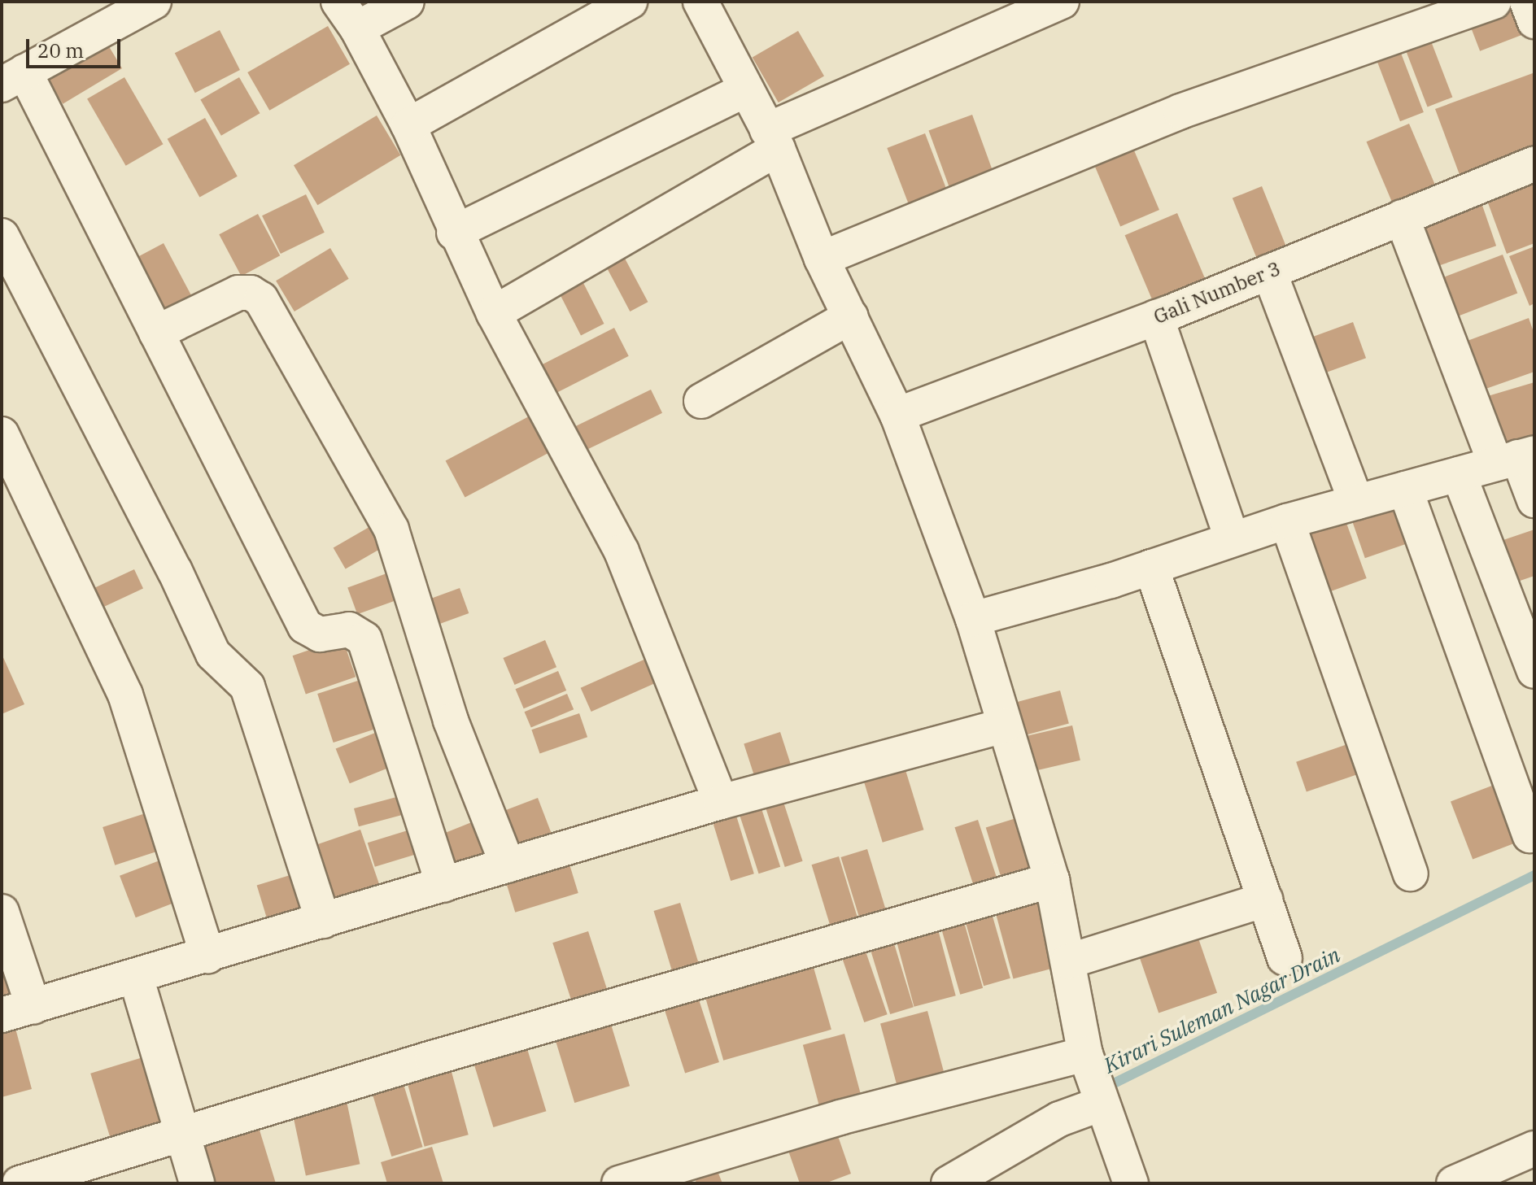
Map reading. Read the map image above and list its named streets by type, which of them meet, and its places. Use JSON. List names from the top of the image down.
{
  "streets": {
    "street": ["Gali Number 3"]
  },
  "water": ["Kirari Suleman Nagar Drain"],
  "scale_bar": "20 m"
}
